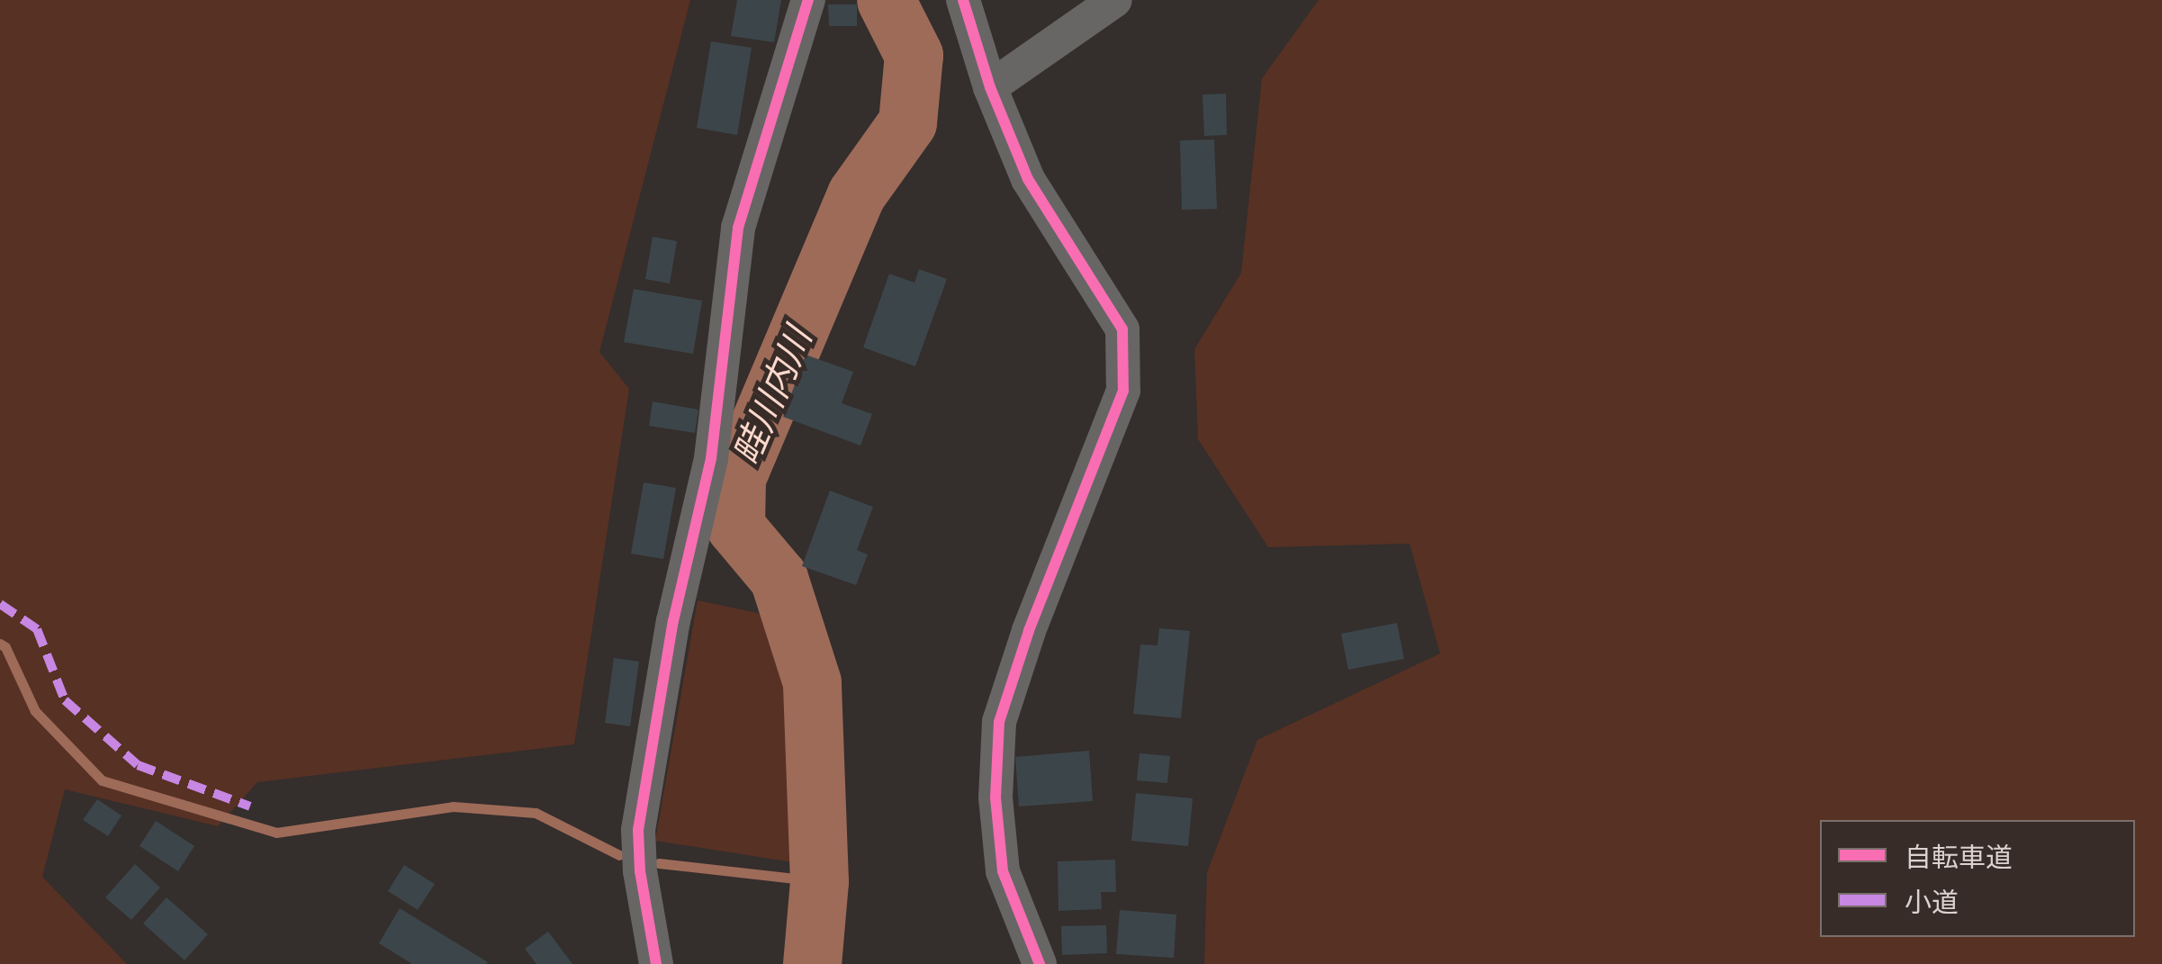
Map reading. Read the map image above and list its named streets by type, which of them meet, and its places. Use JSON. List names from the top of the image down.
{
  "water": ["畦川内川"],
  "legend": ["自転車道", "小道"]
}
